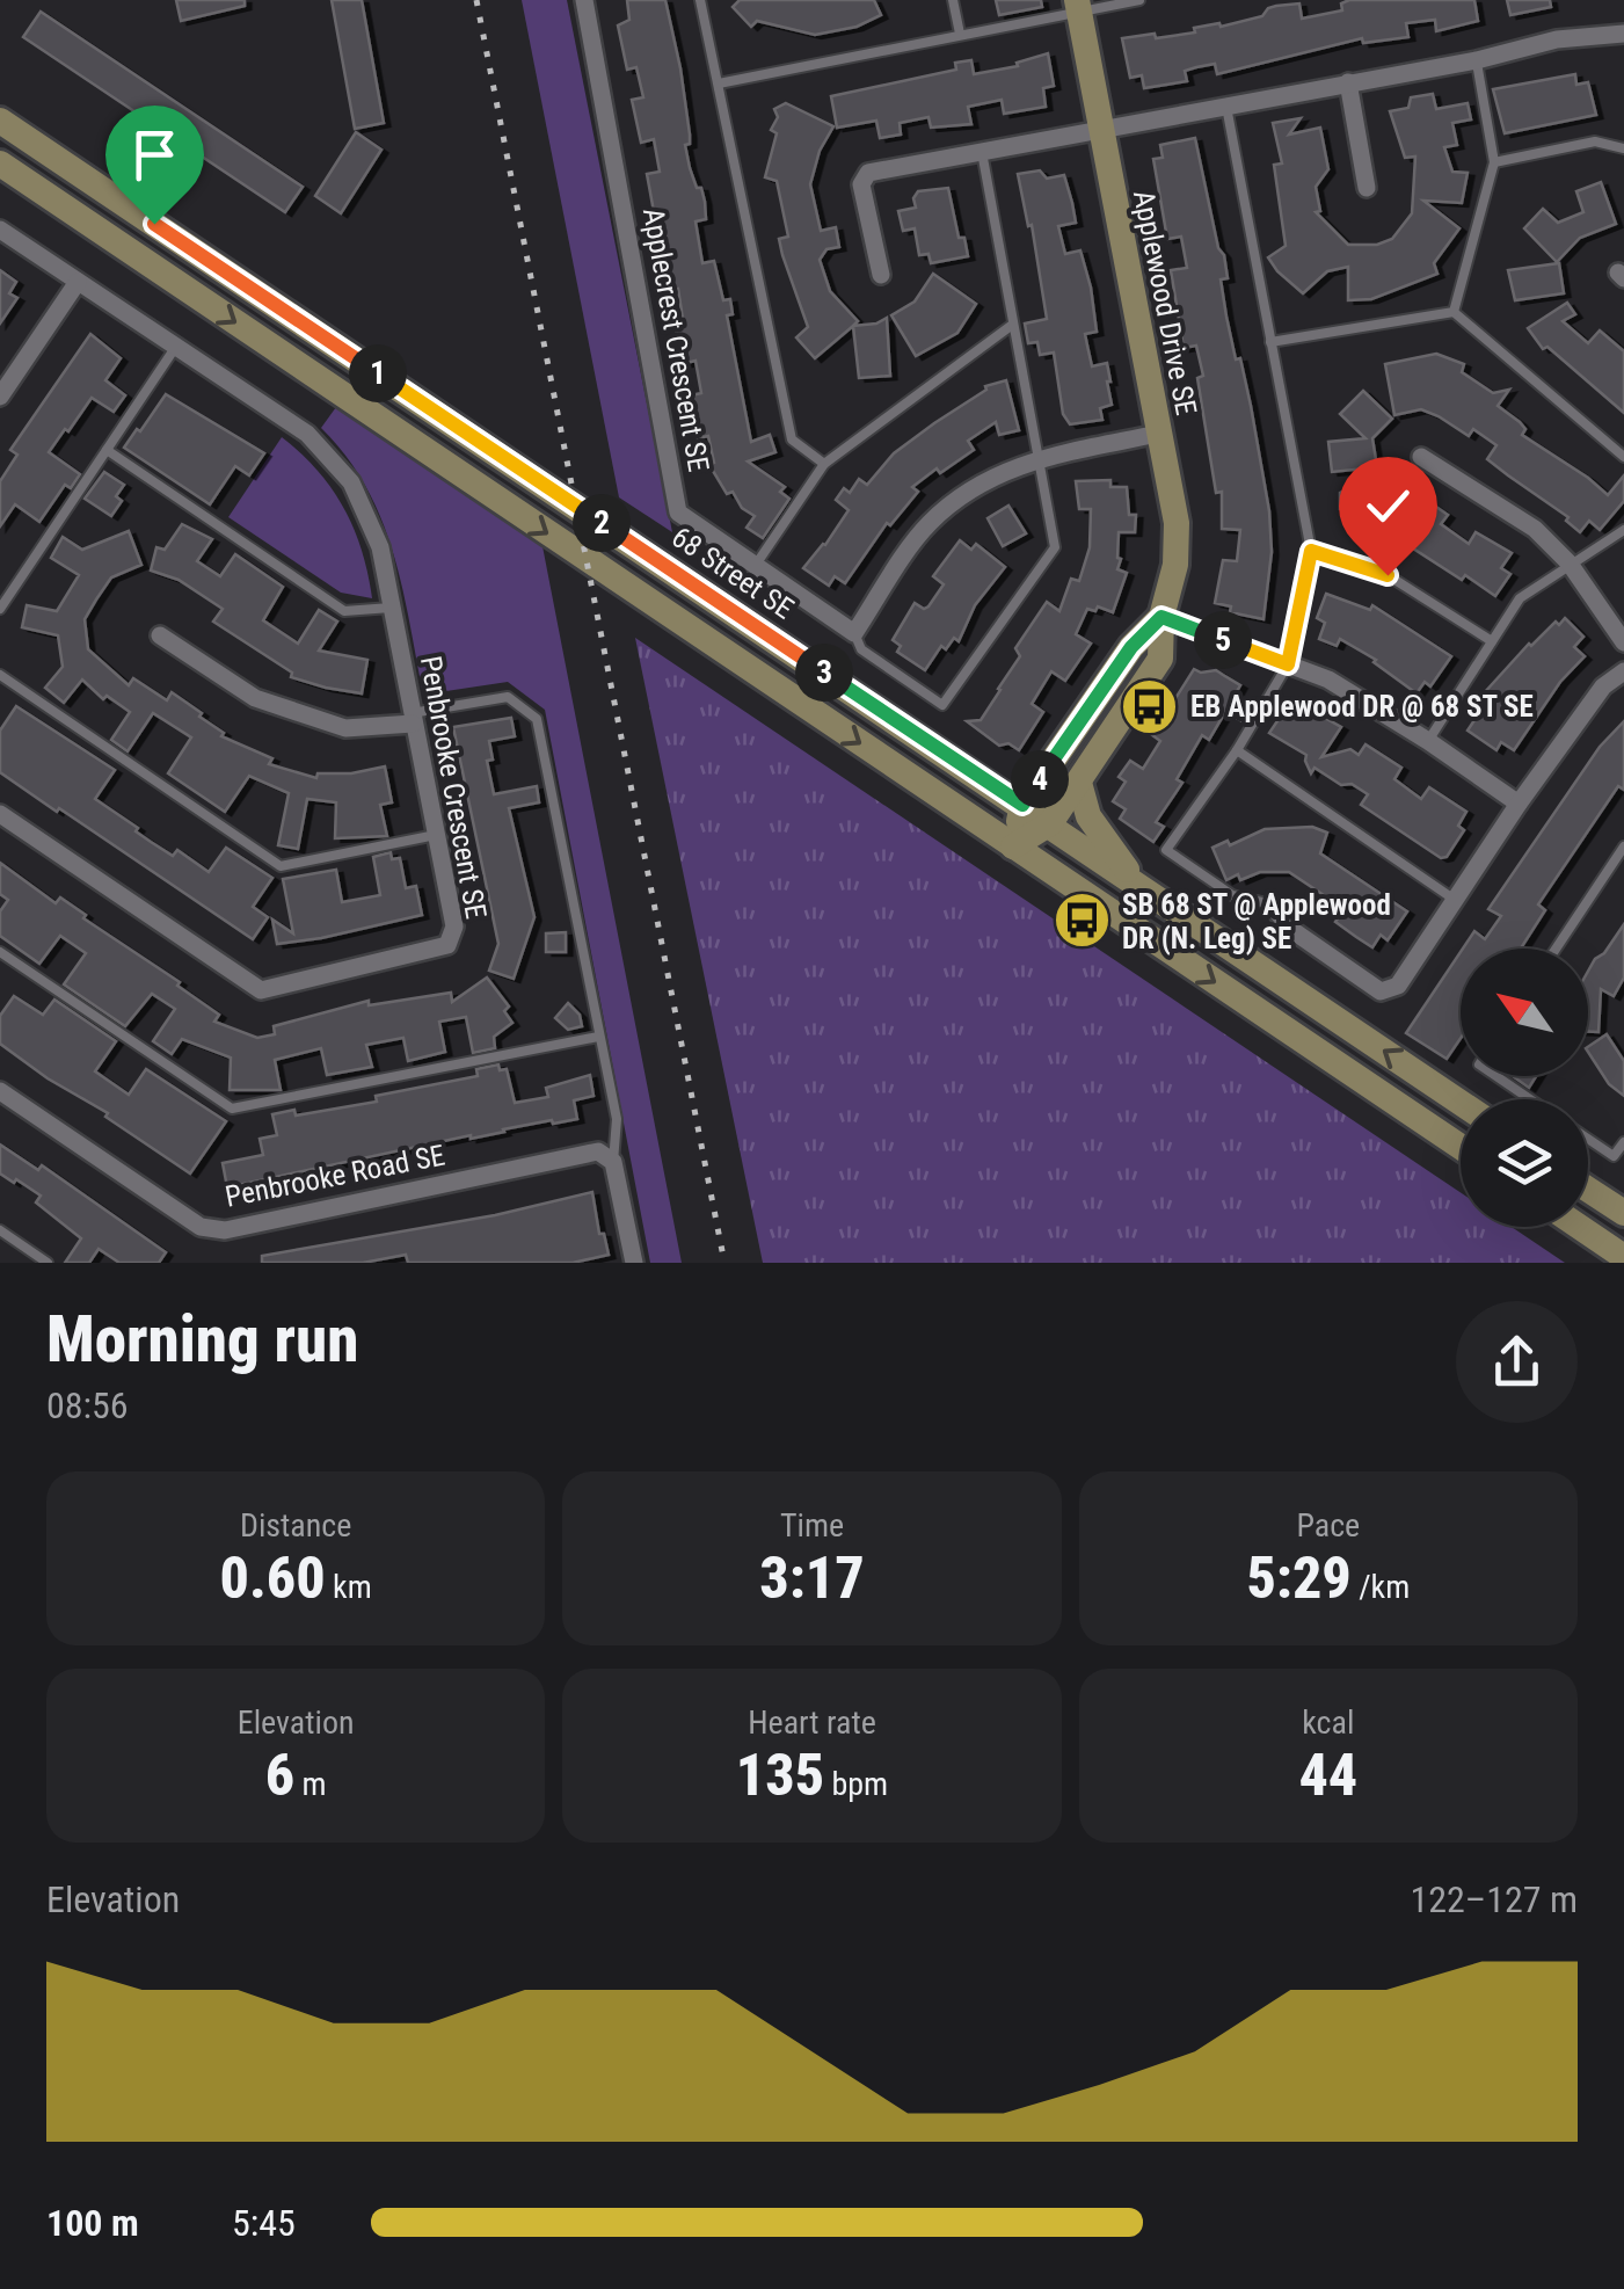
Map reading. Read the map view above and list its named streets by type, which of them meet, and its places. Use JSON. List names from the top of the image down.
{
  "streets": {
    "main road": ["Applewood Drive SE", "68 Street SE"],
    "street": ["Applecrest Crescent SE", "Penbrooke Crescent SE", "Penbrooke Road SE"]
  },
  "crossings": [
    ["Applewood Drive SE", "68 Street SE"]
  ],
  "places": {
    "bus stop": ["EB Applewood DR @ 68 ST SE", "SB 68 ST @ Applewood DR (N. Leg) SE"]
  },
  "north": "top left",
  "page": {
    "pins": [
      "1",
      "2",
      "5",
      "3",
      "4"
    ],
    "heading": ["Morning run", "08:56"],
    "stats": [
      ["Distance", "0.60 km"],
      ["Time", "3:17"],
      ["Pace", "5:29 /km"],
      ["Elevation", "6 m"],
      ["Heart rate", "135 bpm"],
      ["kcal", "44"]
    ],
    "chart": ["Elevation", "122–127 m"],
    "list": [
      {
        "name": "100 m",
        "note": "5:45"
      }
    ]
  }
}
